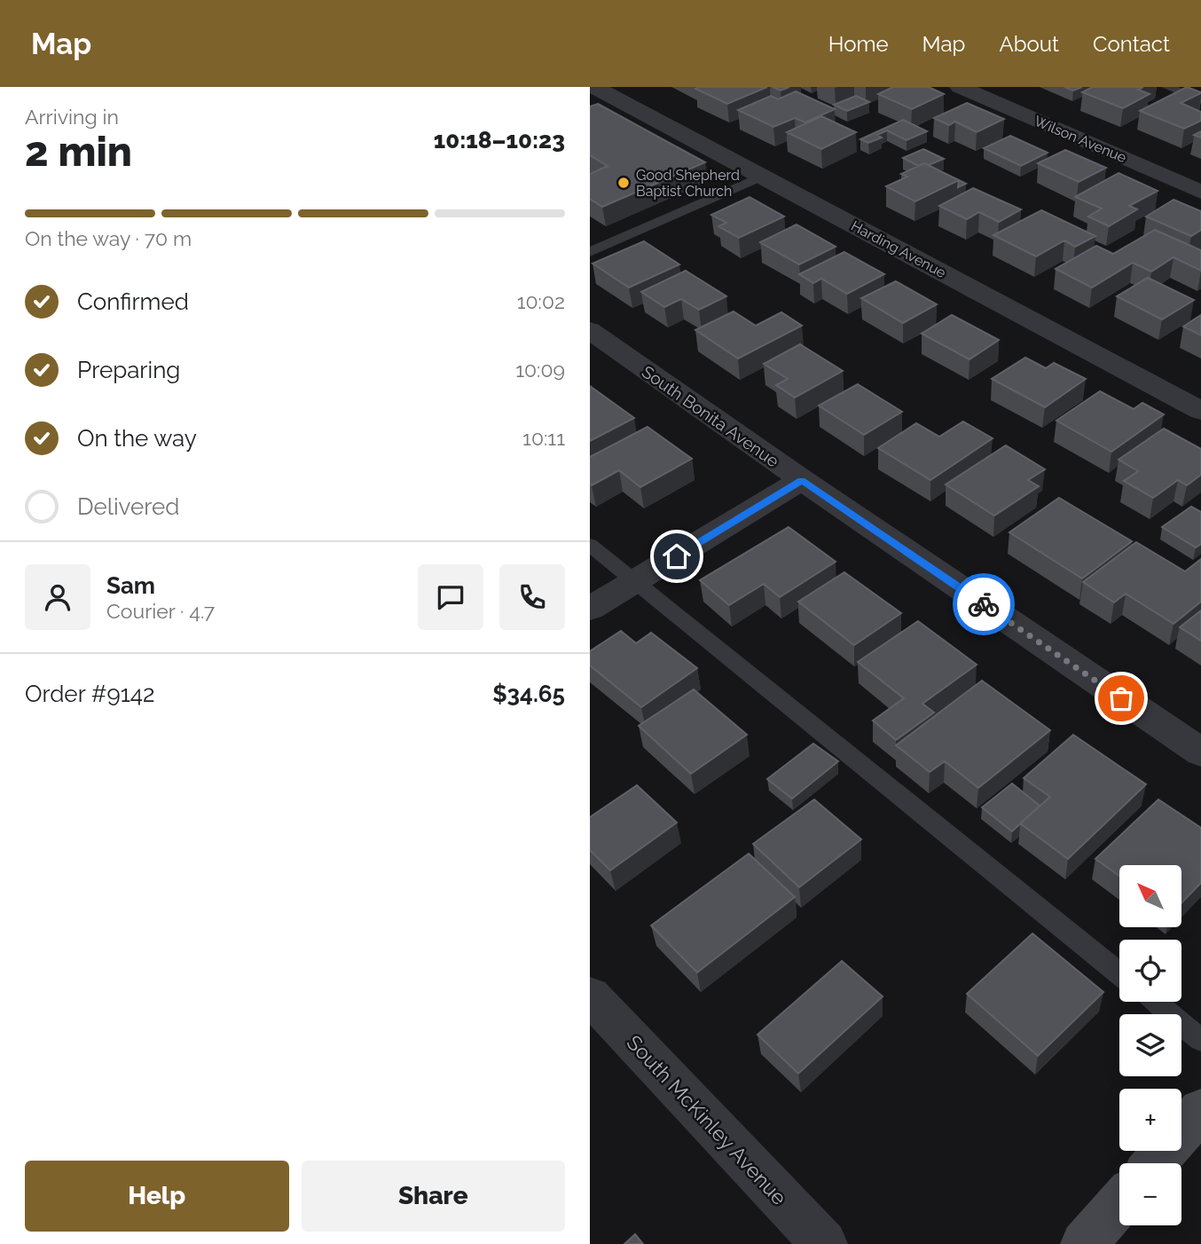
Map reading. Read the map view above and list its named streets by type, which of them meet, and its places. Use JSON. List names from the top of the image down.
{
  "streets": {
    "street": [
      "Wilson Avenue",
      "Harding Avenue",
      "South Bonita Avenue",
      "South McKinley Avenue"
    ]
  },
  "places": ["Good Shepherd Baptist Church"],
  "north": "top left",
  "page": {
    "header": "Map",
    "nav": [
      "Home",
      "Map",
      "About",
      "Contact"
    ],
    "heading": ["2 min", "Arriving in", "10:18–10:23"],
    "panel": [
      "Sam",
      "Courier · 4.7",
      "Order #9142",
      "$34.65"
    ],
    "bar": "On the way · 70 m",
    "list": [
      ["Confirmed", "10:02"],
      ["Preparing", "10:09"],
      ["On the way", "10:11"],
      "Delivered"
    ],
    "map_buttons": ["+", "−"],
    "buttons": ["Help", "Share"]
  }
}
